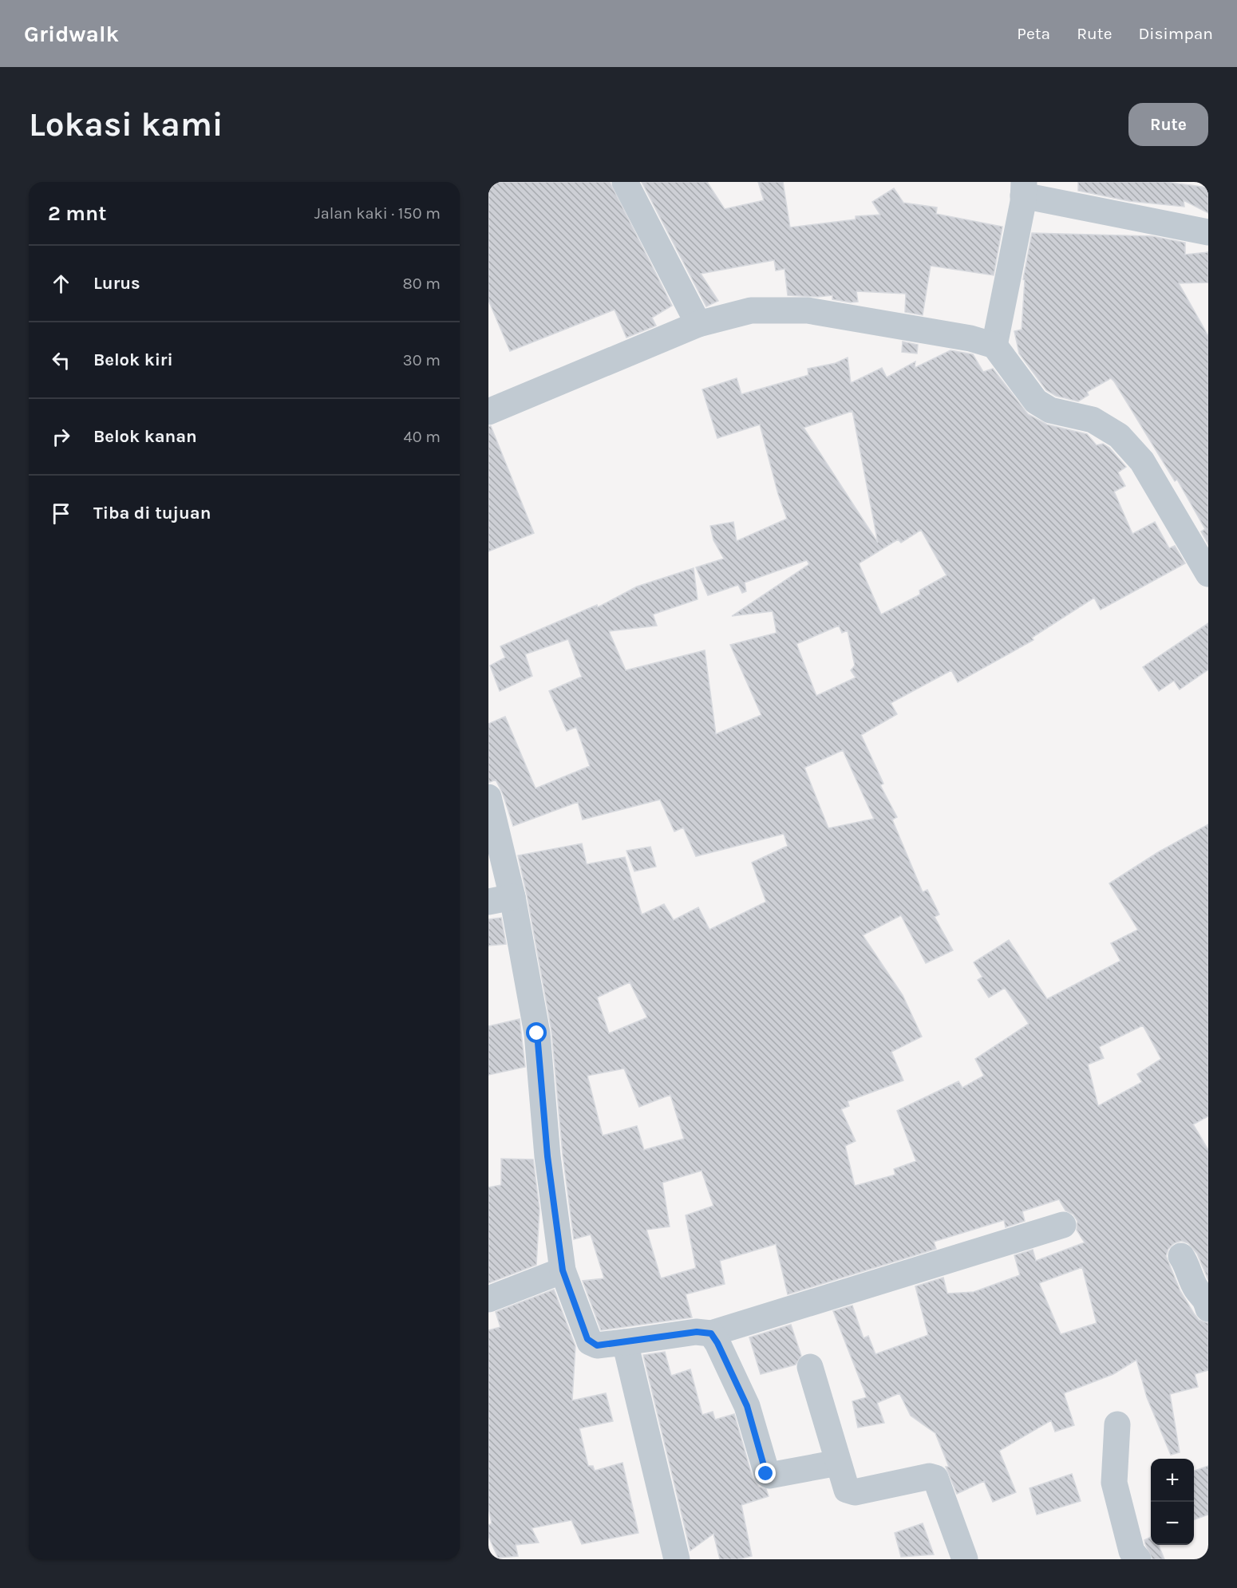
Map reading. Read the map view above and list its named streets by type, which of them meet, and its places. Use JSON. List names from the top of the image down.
{
  "page": {
    "header": "Gridwalk",
    "nav": ["Peta", "Rute", "Disimpan"],
    "buttons": "Rute",
    "title": "Lokasi kami",
    "heading": ["2 mnt", "Jalan kaki · 150 m"],
    "list": [
      ["Lurus", "80 m"],
      ["Belok kiri", "30 m"],
      ["Belok kanan", "40 m"],
      "Tiba di tujuan"
    ],
    "map_buttons": ["+", "−"]
  }
}
